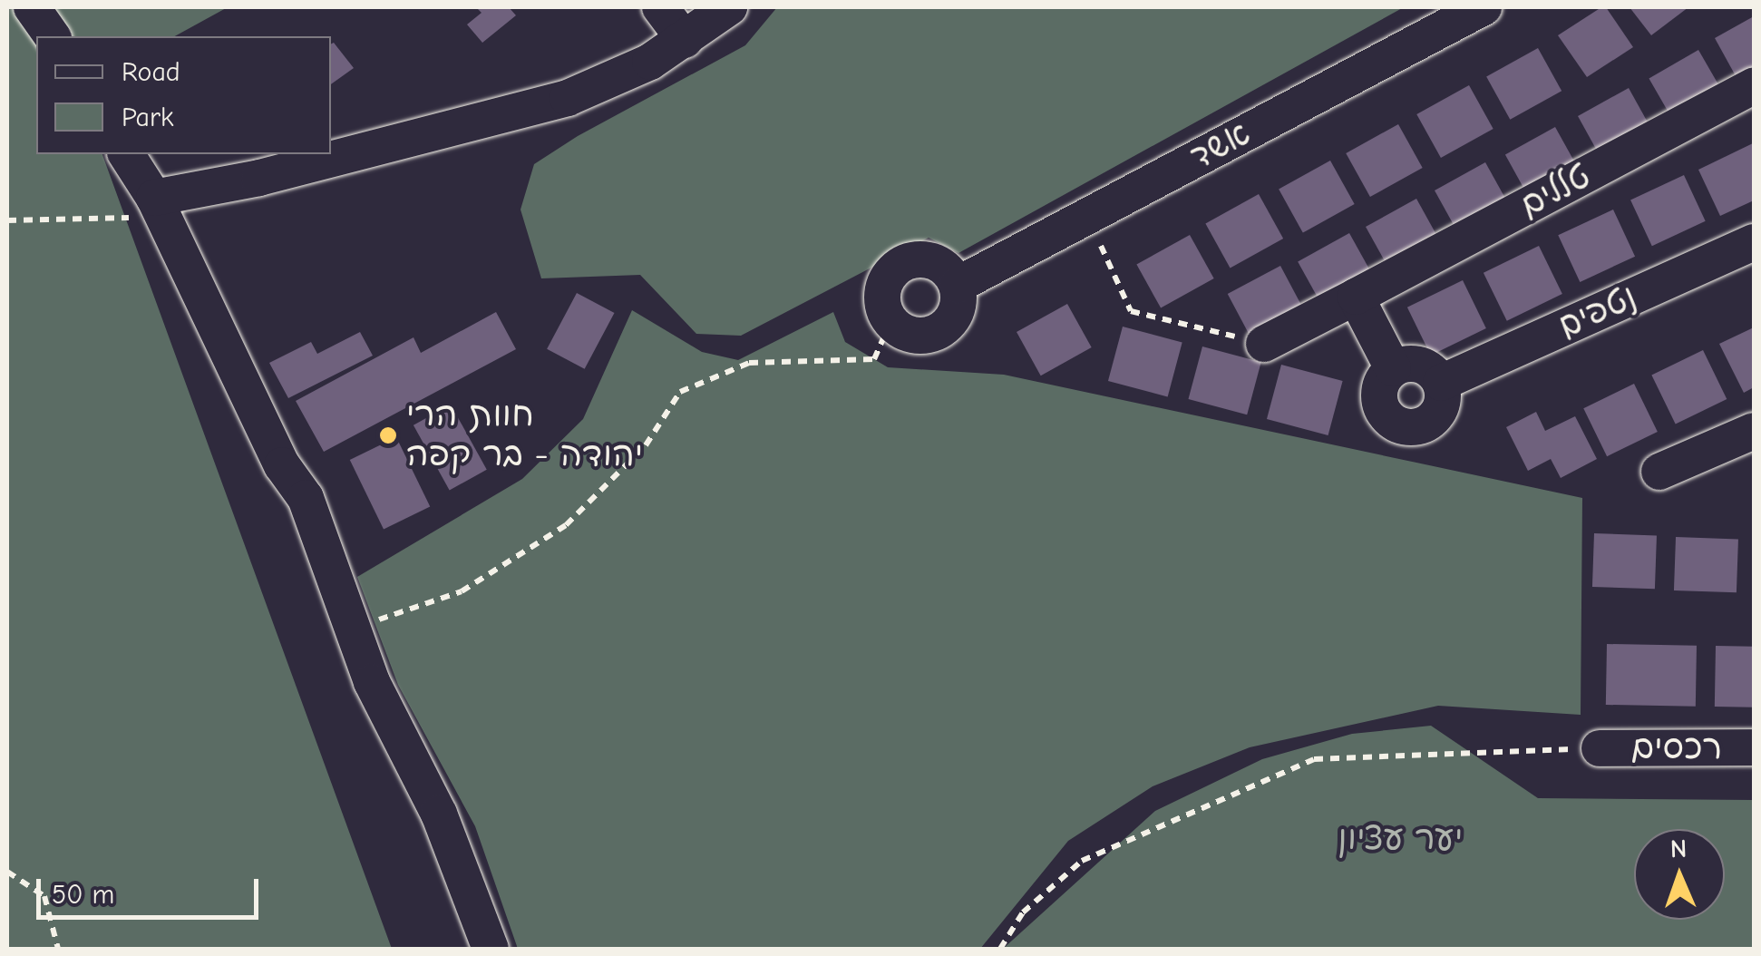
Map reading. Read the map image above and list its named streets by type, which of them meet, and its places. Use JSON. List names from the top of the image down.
{
  "streets": {
    "street": [
      "אשד",
      "טללים",
      "נטפים",
      "רכסים"
    ]
  },
  "parks": ["יער עציון"],
  "places": ["חוות הרי יהודה - בר קפה"],
  "legend": ["Road", "Park"],
  "scale_bar": "50 m",
  "north": "top"
}
